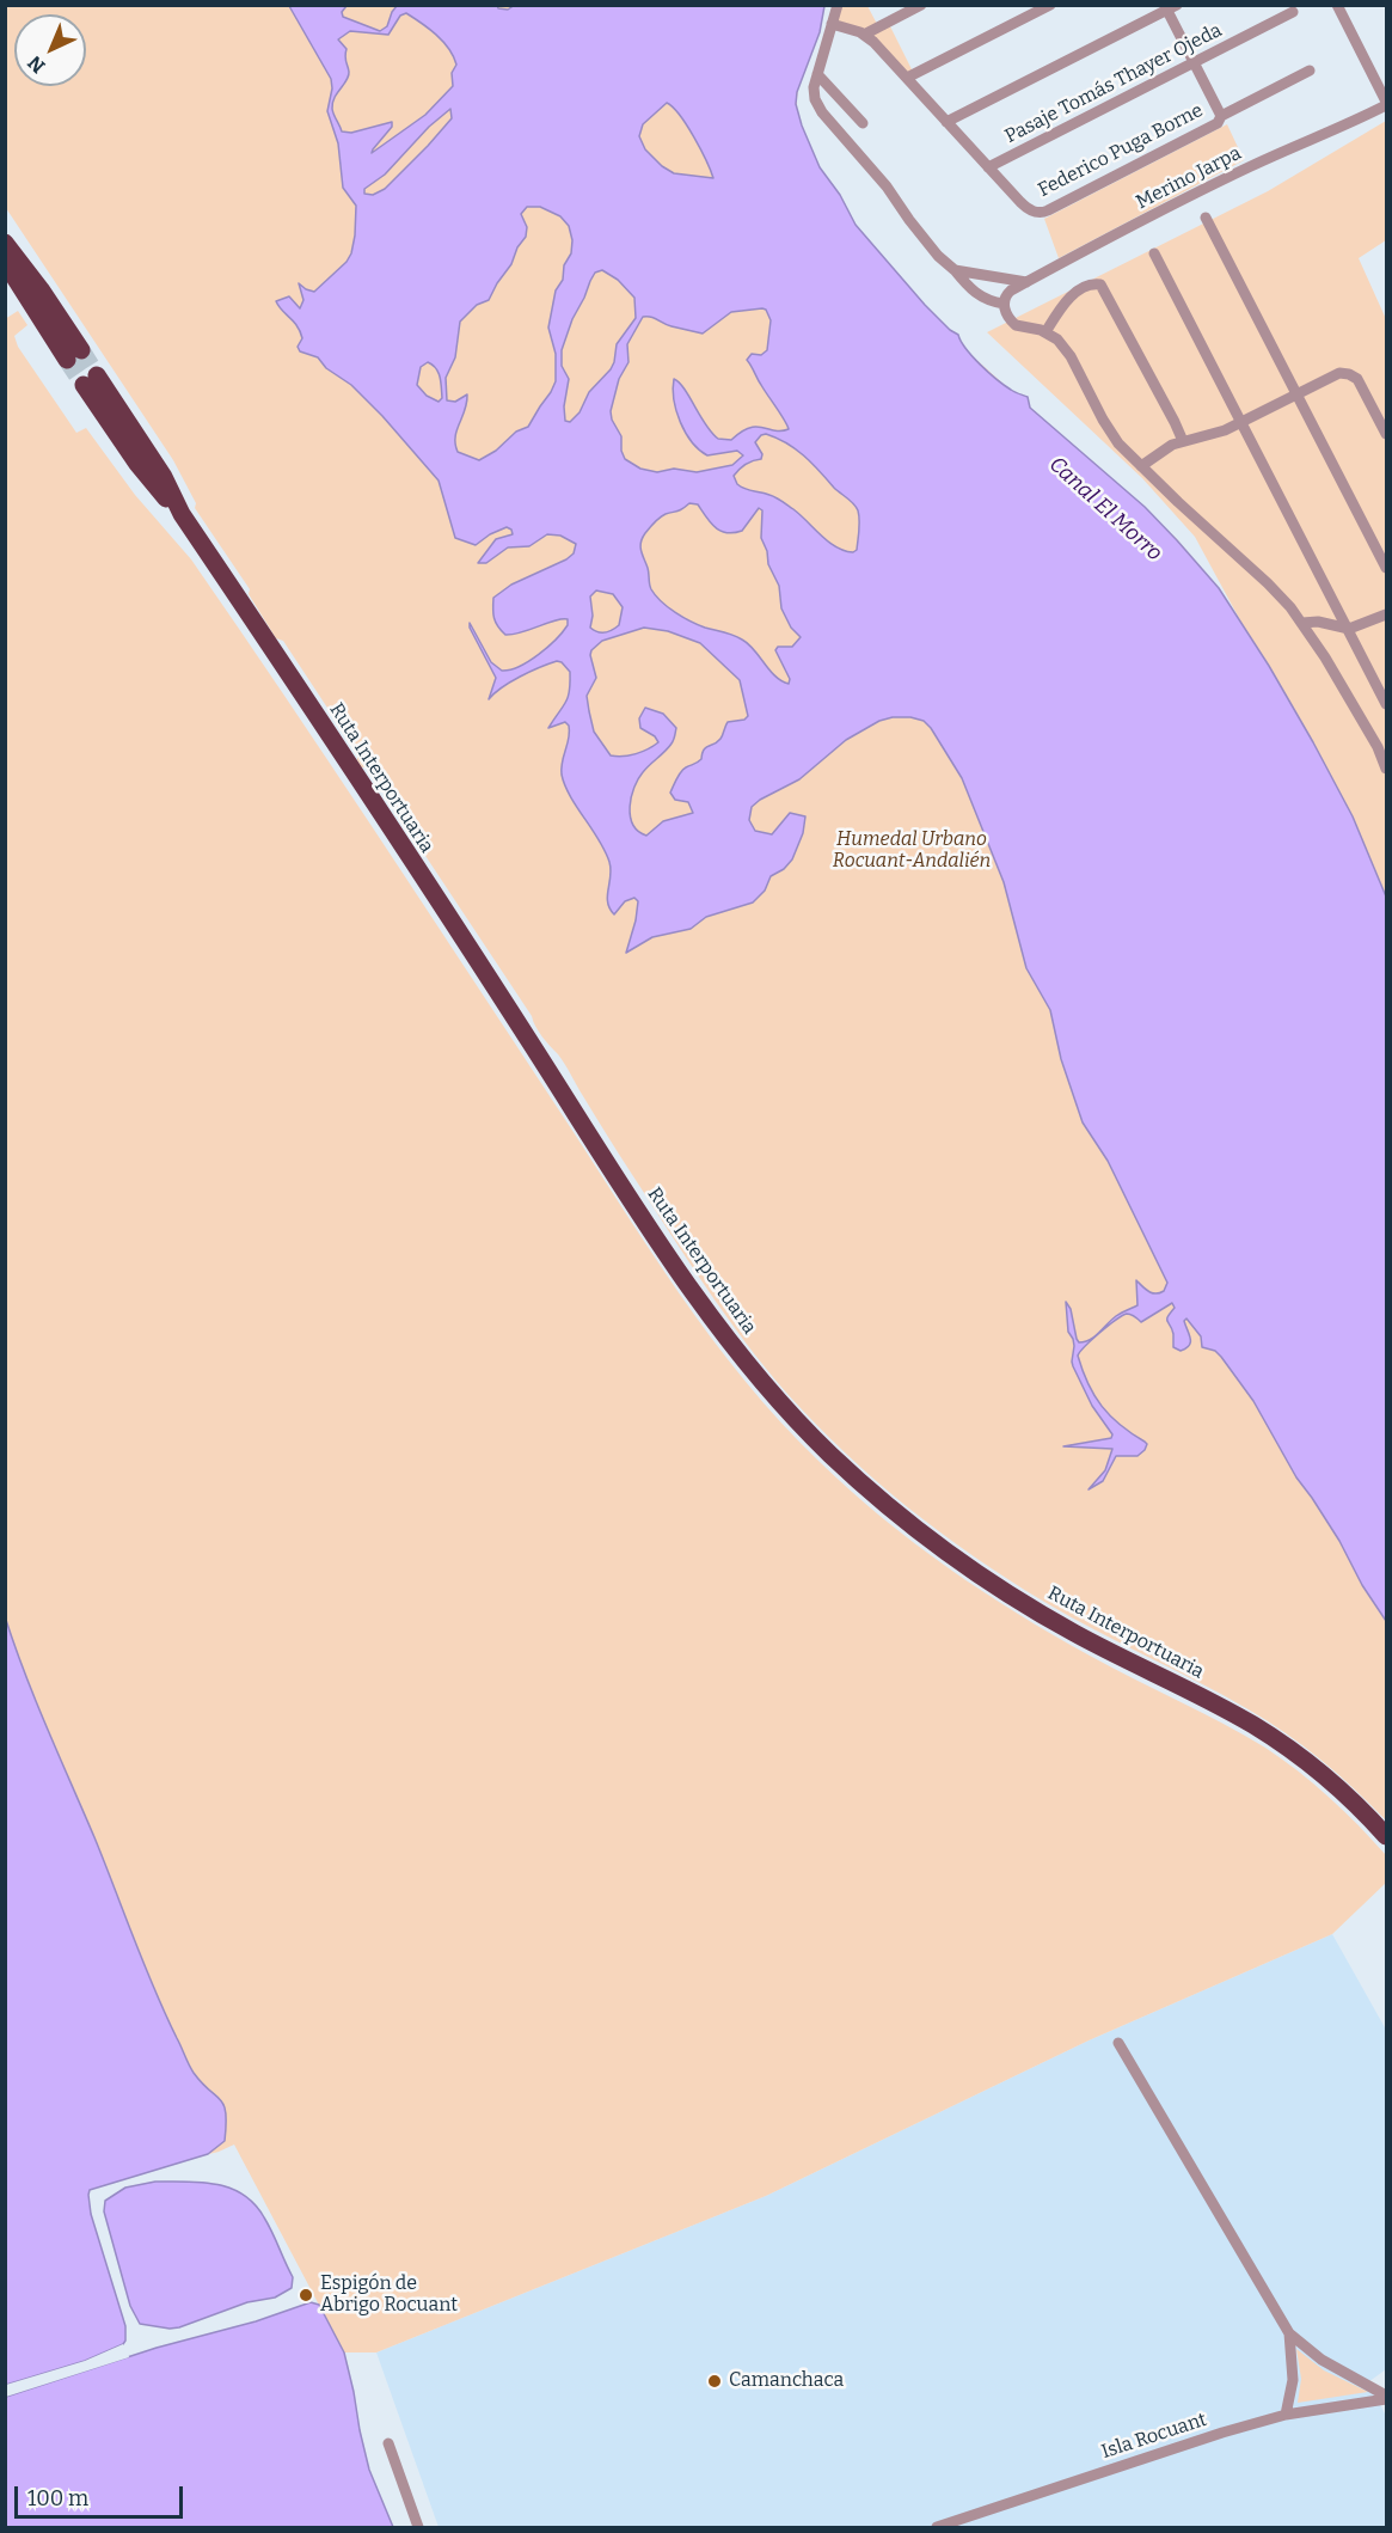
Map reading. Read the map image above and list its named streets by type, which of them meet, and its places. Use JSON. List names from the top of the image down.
{
  "streets": {
    "highway": ["Ruta Interportuaria"],
    "street": [
      "Pasaje Tomás Thayer Ojeda",
      "Federico Puga Borne",
      "Merino Jarpa",
      "Isla Rocuant"
    ]
  },
  "crossings": [
    ["Pasaje Tomás Thayer Ojeda", "Federico Puga Borne"]
  ],
  "water": ["Canal El Morro"],
  "parks": ["Humedal Urbano Rocuant-Andalién"],
  "places": ["Espigón de Abrigo Rocuant", "Camanchaca"],
  "scale_bar": "100 m",
  "north": "bottom left"
}
